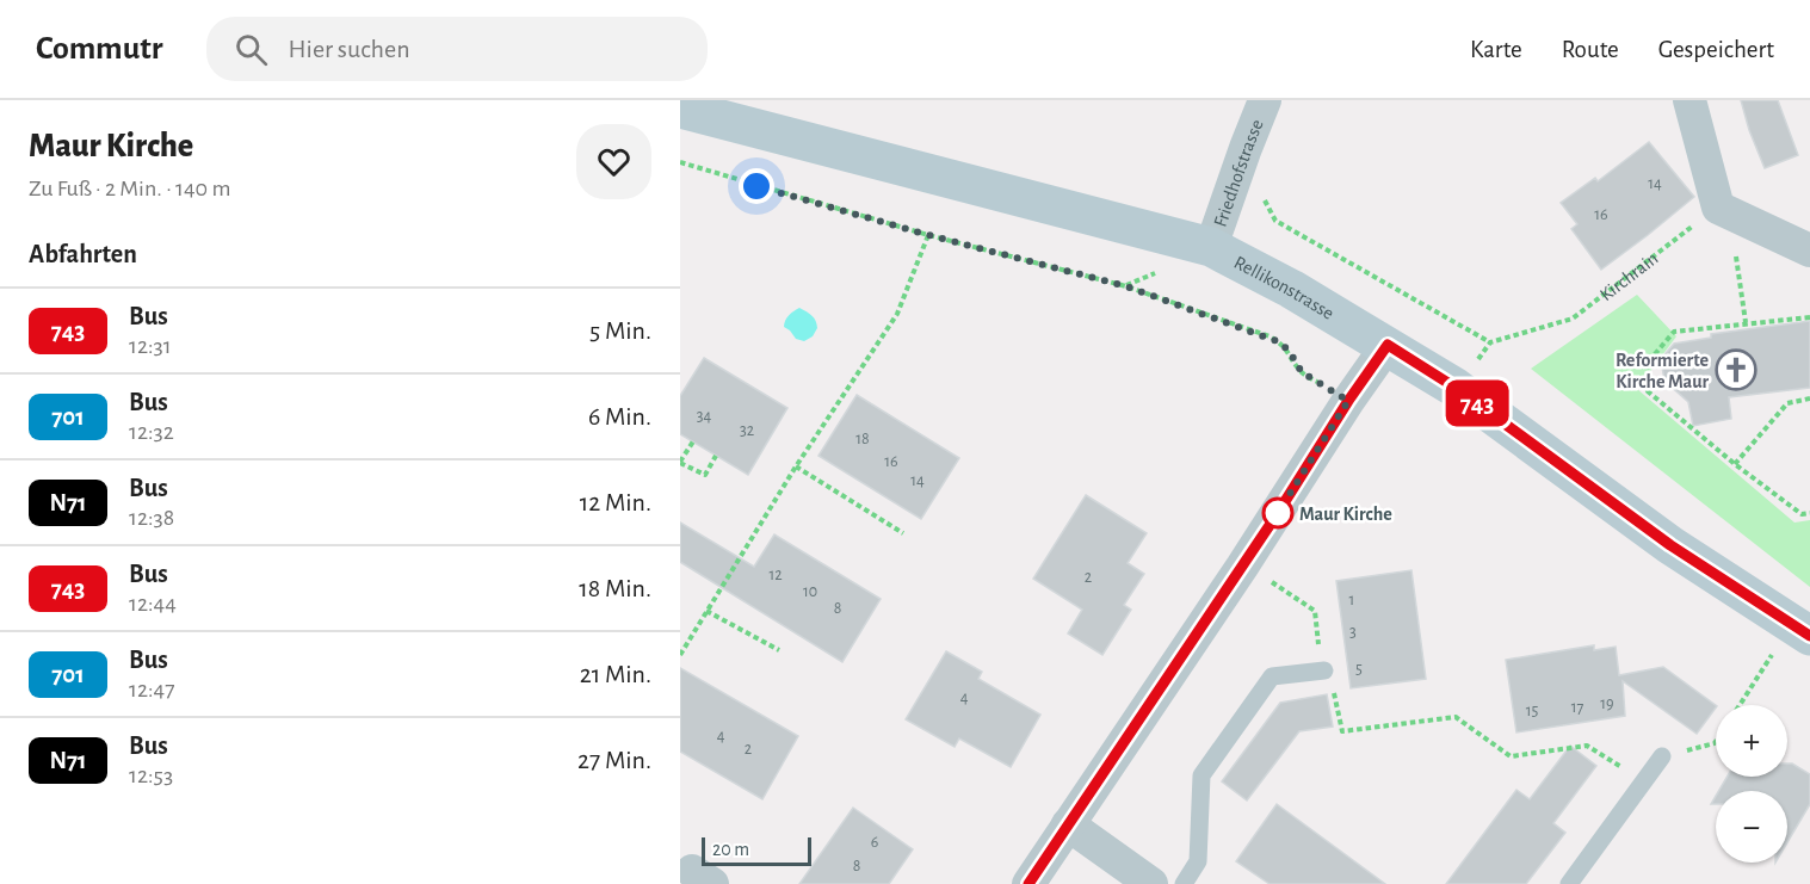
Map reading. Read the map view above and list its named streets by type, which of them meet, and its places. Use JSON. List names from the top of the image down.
{
  "streets": {
    "street": ["Friedhofstrasse", "Rellikonstrasse"],
    "path": ["Kirchrain"]
  },
  "crossings": [
    ["Friedhofstrasse", "Rellikonstrasse"]
  ],
  "places": {
    "church": ["Reformierte Kirche Maur"],
    "other": ["Maur Kirche"]
  },
  "lines": ["bus line 743"],
  "house_numbers": [
    "14",
    "16",
    "34",
    "32",
    "18",
    "16",
    "14",
    "12",
    "2",
    "10",
    "1",
    "8",
    "3",
    "5",
    "4",
    "19",
    "17",
    "15",
    "4",
    "2",
    "6",
    "8"
  ],
  "scale_bar": "20 m",
  "page": {
    "header": "Commutr",
    "search": "Hier suchen",
    "nav": ["Karte", "Route", "Gespeichert"],
    "heading": [
      ["Maur Kirche", "Zu Fuß · 2 Min. · 140 m"],
      "Abfahrten"
    ],
    "on_map": "743",
    "list": [
      {
        "mark": "743",
        "name": "Bus",
        "note": "12:31",
        "value": "5 Min."
      },
      {
        "mark": "701",
        "name": "Bus",
        "note": "12:32",
        "value": "6 Min."
      },
      {
        "mark": "N71",
        "name": "Bus",
        "note": "12:38",
        "value": "12 Min."
      },
      {
        "mark": "743",
        "name": "Bus",
        "note": "12:44",
        "value": "18 Min."
      },
      {
        "mark": "701",
        "name": "Bus",
        "note": "12:47",
        "value": "21 Min."
      },
      {
        "mark": "N71",
        "name": "Bus",
        "note": "12:53",
        "value": "27 Min."
      }
    ],
    "map_buttons": ["+", "−"],
    "scale": "20 m"
  }
}
